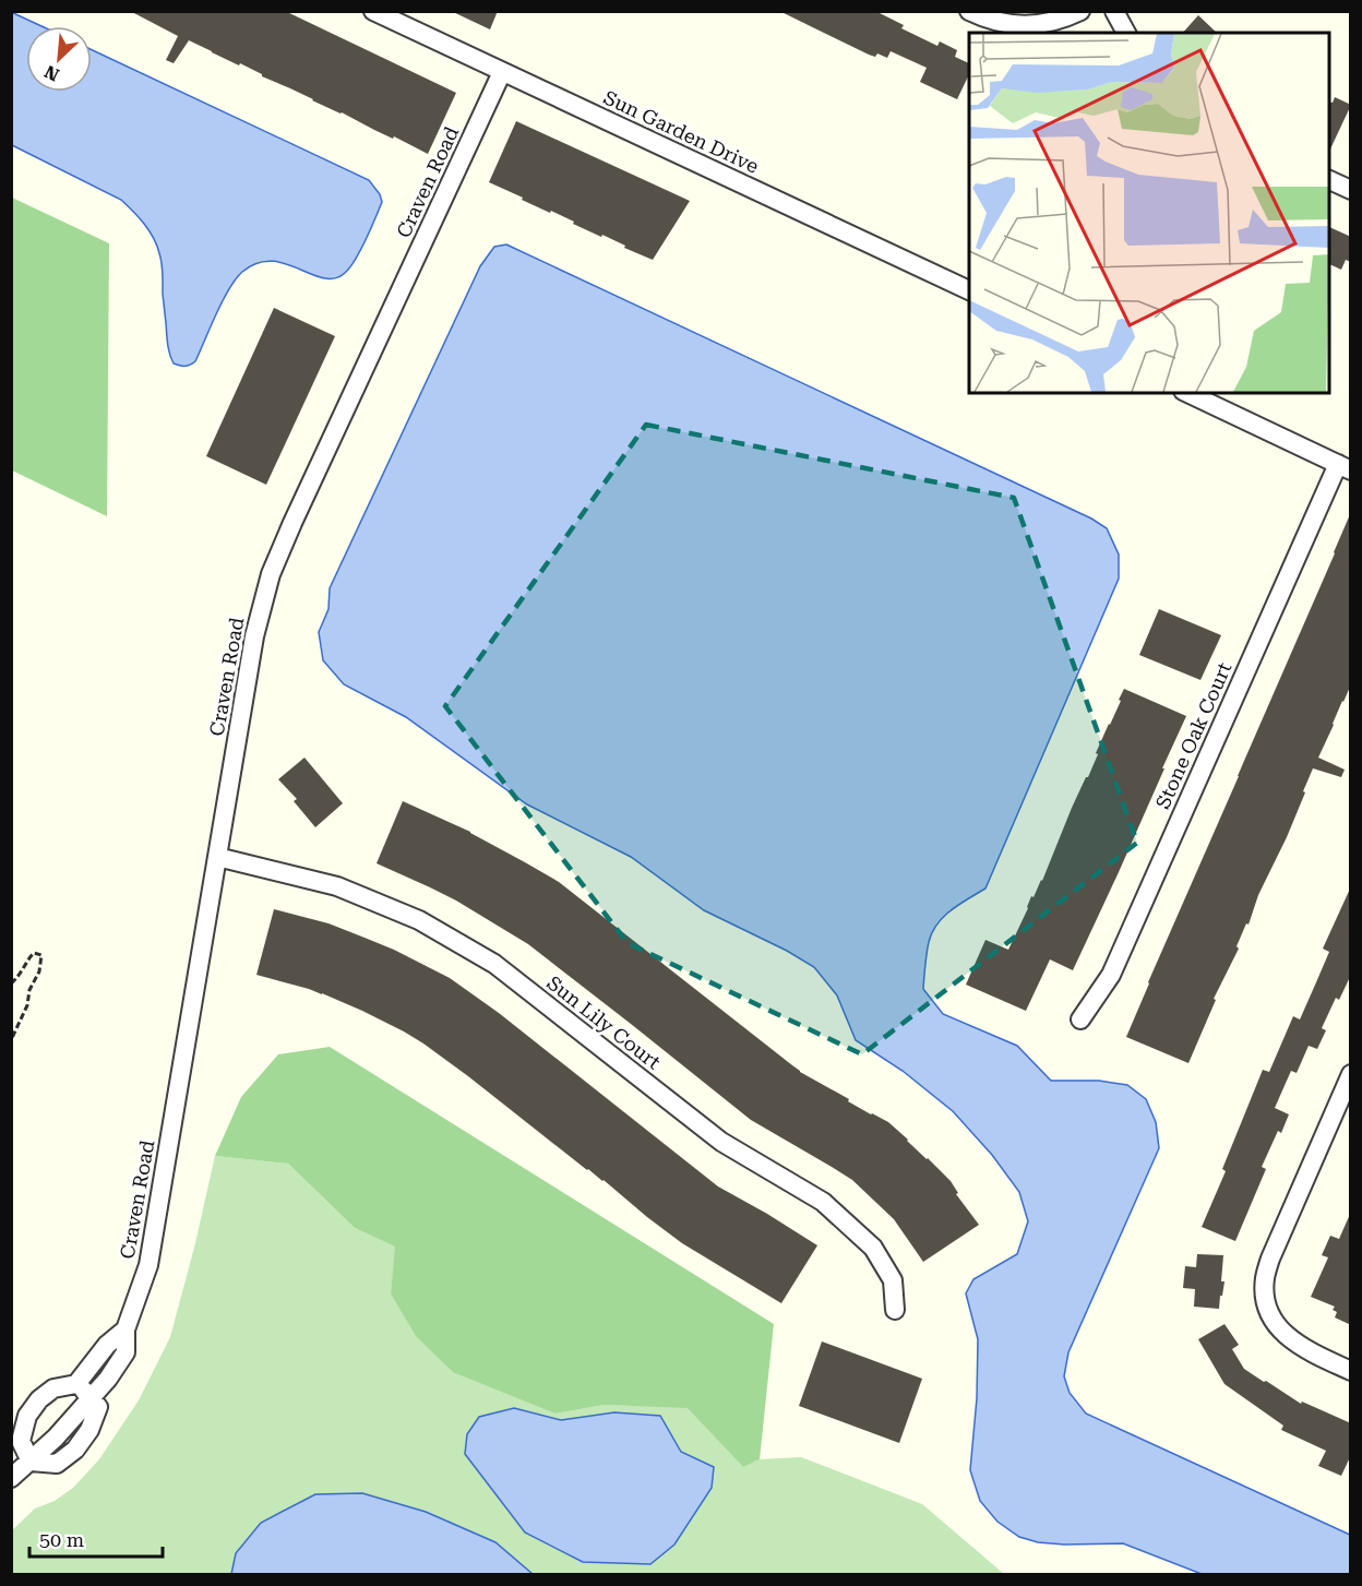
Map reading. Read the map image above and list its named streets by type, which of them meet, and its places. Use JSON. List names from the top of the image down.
{
  "streets": {
    "street": [
      "Sun Garden Drive",
      "Craven Road",
      "Stone Oak Court",
      "Sun Lily Court"
    ]
  },
  "crossings": [
    ["Sun Garden Drive", "Craven Road"],
    ["Craven Road", "Sun Lily Court"]
  ],
  "scale_bar": "50 m",
  "north": "bottom left"
}
